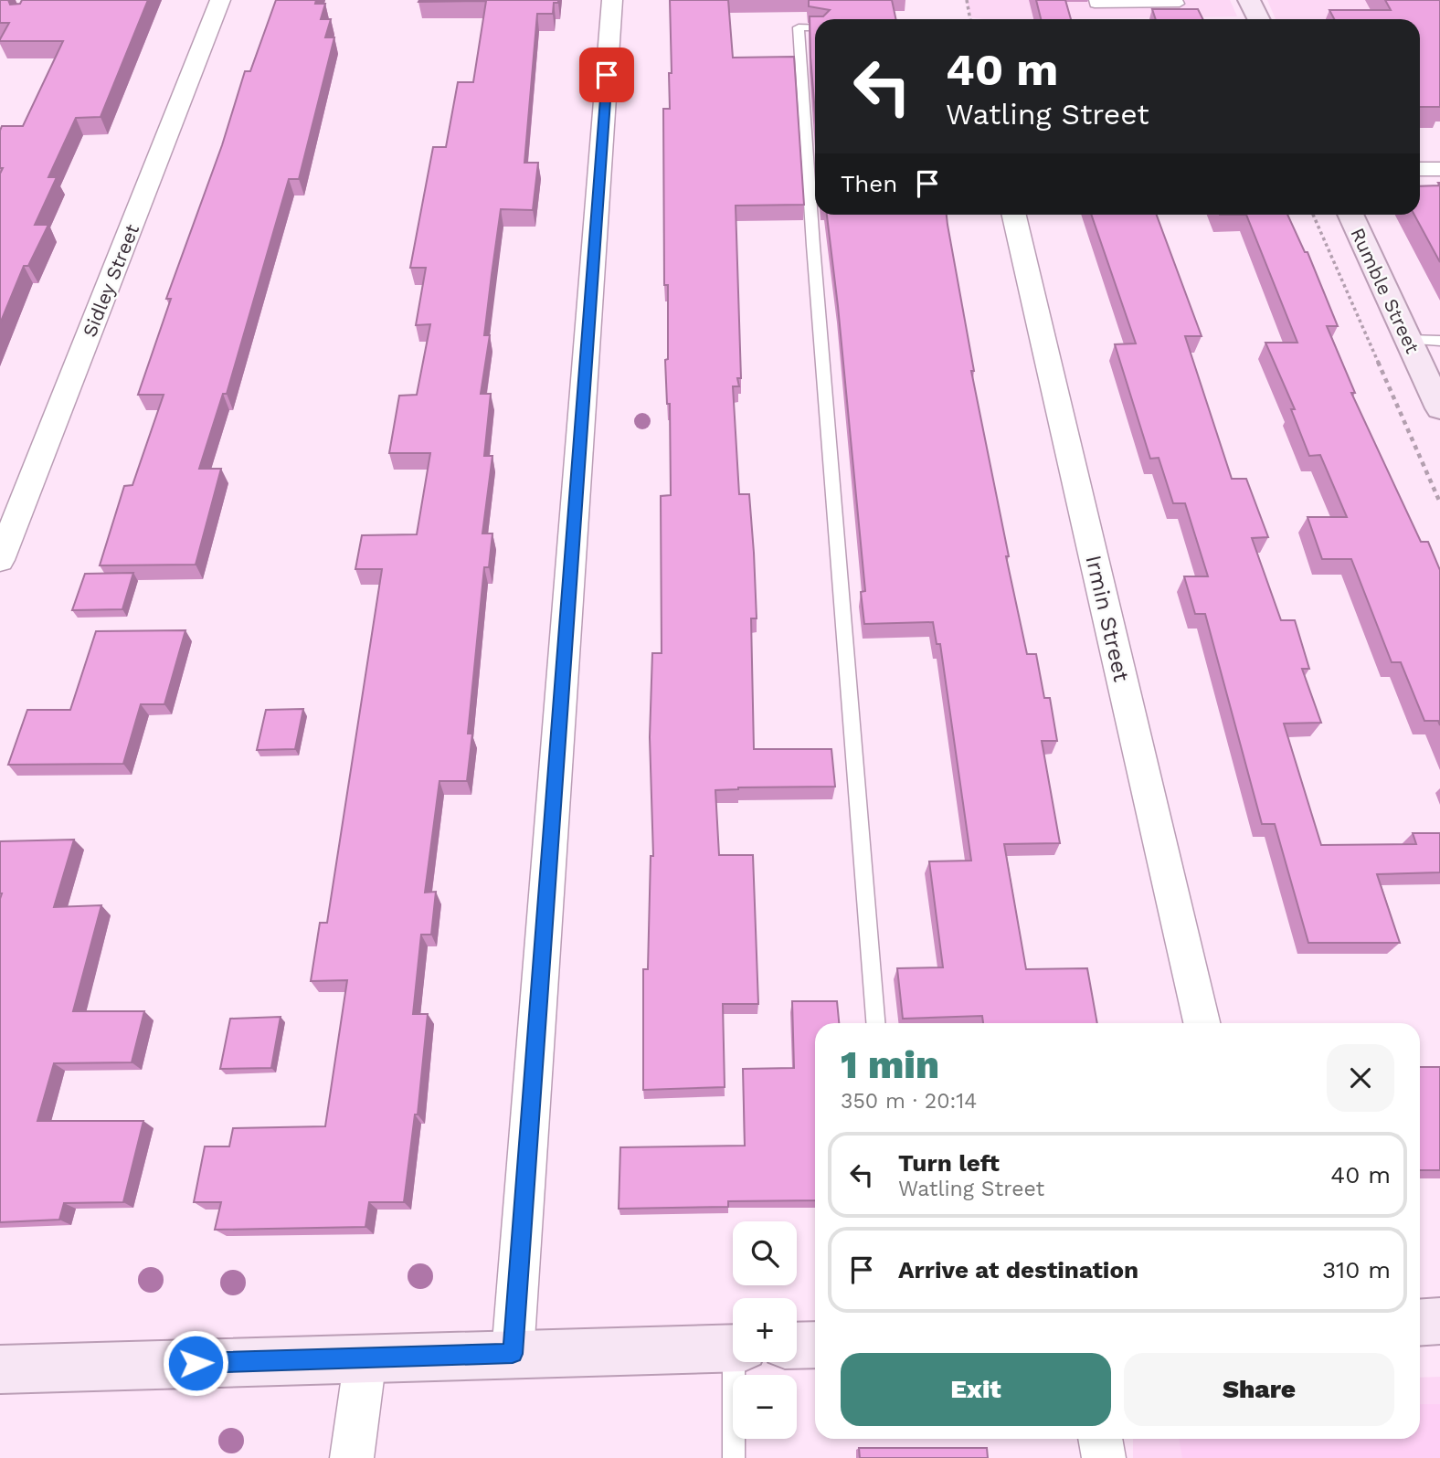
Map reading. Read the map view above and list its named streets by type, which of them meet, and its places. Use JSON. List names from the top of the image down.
{
  "streets": {
    "street": ["Sidley Street", "Rumble Street", "Irmin Street"]
  },
  "page": {
    "turn": ["40 m", "Watling Street"],
    "then": "Then",
    "heading": ["1 min", "350 m · 20:14"],
    "list": [
      {
        "name": "Turn left",
        "note": "Watling Street",
        "value": "40 m"
      },
      {
        "name": "Arrive at destination",
        "value": "310 m"
      }
    ],
    "map_buttons": ["+", "−"],
    "buttons": ["Exit", "Share"]
  }
}
